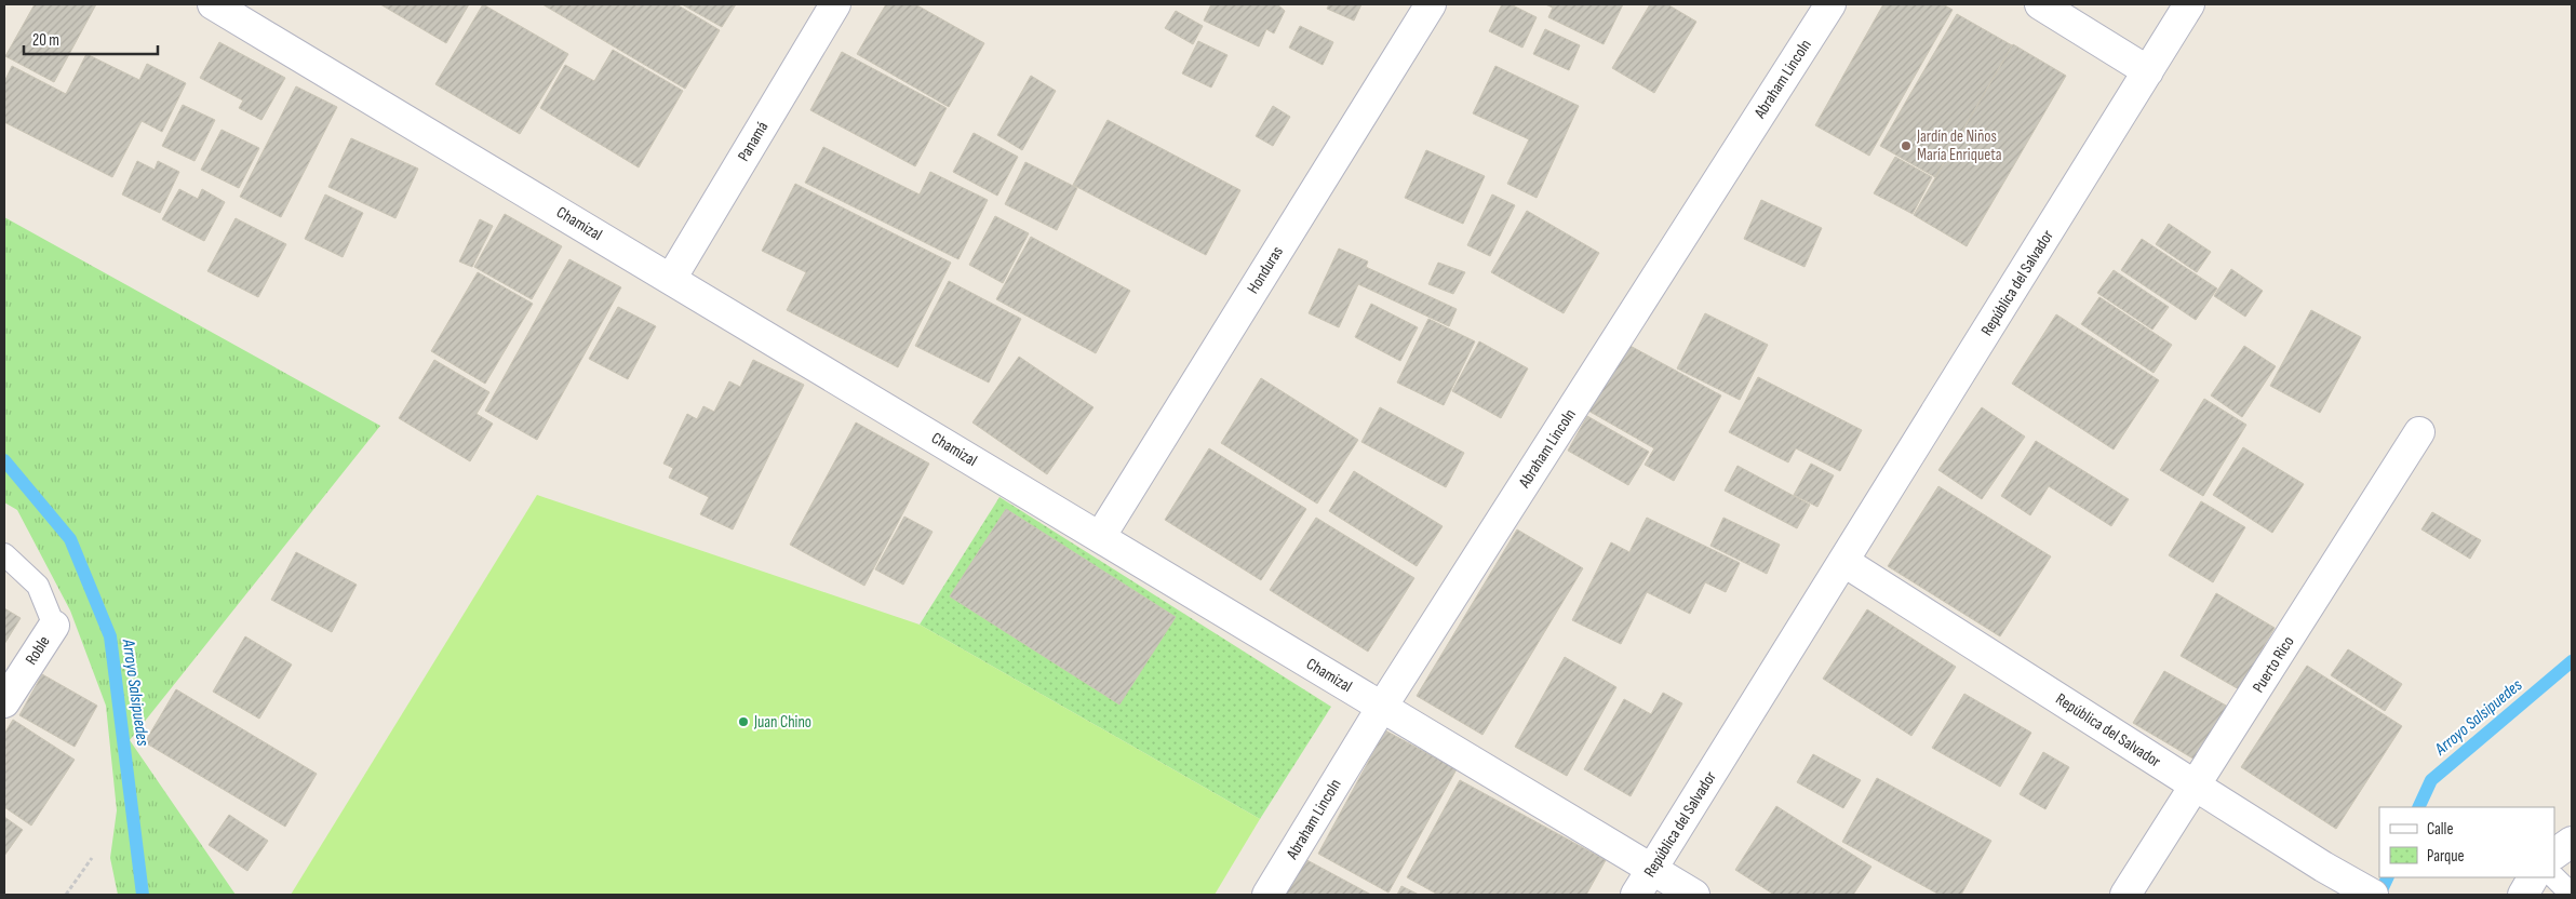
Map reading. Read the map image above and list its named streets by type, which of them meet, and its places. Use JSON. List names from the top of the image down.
{
  "streets": {
    "street": [
      "Abraham Lincoln",
      "Panamá",
      "Chamizal",
      "Honduras",
      "República del Salvador",
      "Roble",
      "Puerto Rico"
    ]
  },
  "crossings": [
    ["Abraham Lincoln", "Chamizal"],
    ["Panamá", "Chamizal"],
    ["Chamizal", "Honduras"],
    ["Chamizal", "República del Salvador"],
    ["República del Salvador", "Puerto Rico"]
  ],
  "water": ["Arroyo Salsipuedes"],
  "places": ["Jardín de Niños María Enriqueta", "Juan Chino"],
  "legend": ["Calle", "Parque"],
  "scale_bar": "20 m"
}
